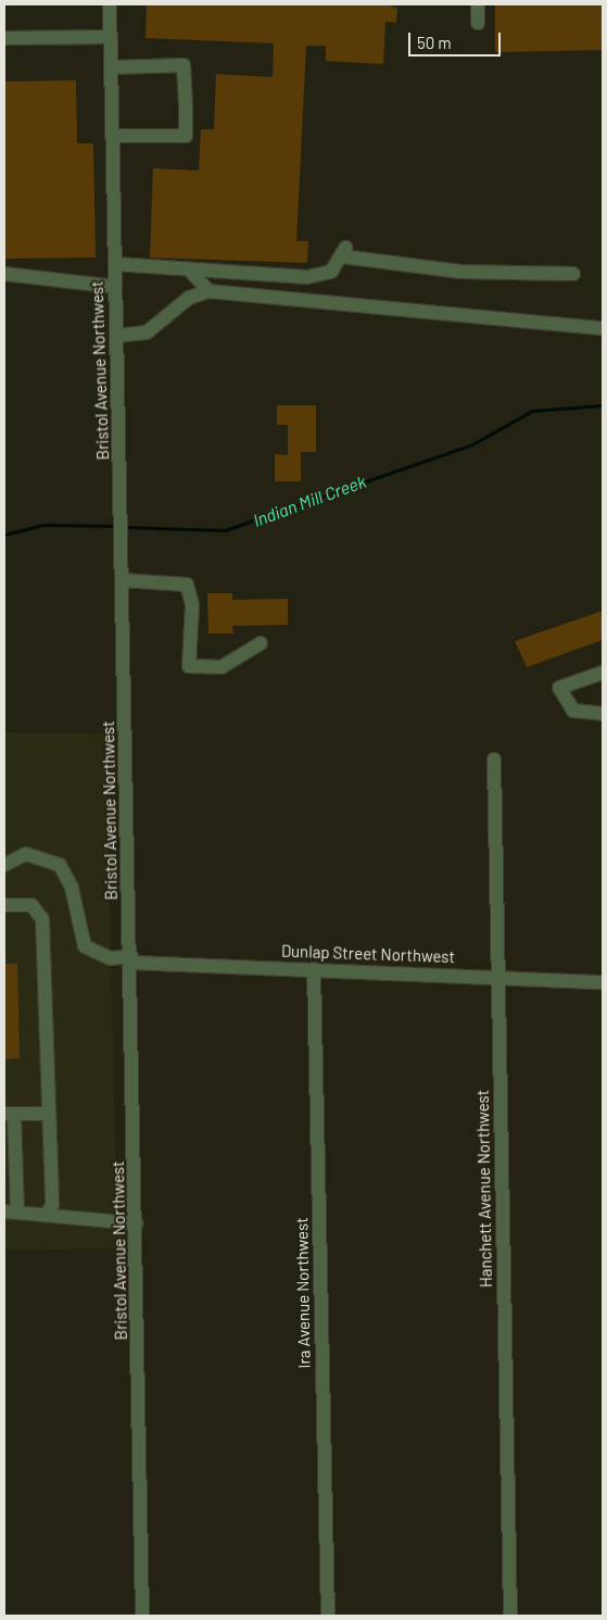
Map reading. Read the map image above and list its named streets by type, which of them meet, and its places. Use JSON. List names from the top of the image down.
{
  "streets": {
    "street": [
      "Bristol Avenue Northwest",
      "Dunlap Street Northwest",
      "Hanchett Avenue Northwest",
      "Ira Avenue Northwest"
    ]
  },
  "crossings": [
    ["Bristol Avenue Northwest", "Dunlap Street Northwest"],
    ["Dunlap Street Northwest", "Hanchett Avenue Northwest"],
    ["Dunlap Street Northwest", "Ira Avenue Northwest"]
  ],
  "water": ["Indian Mill Creek"],
  "scale_bar": "50 m"
}
